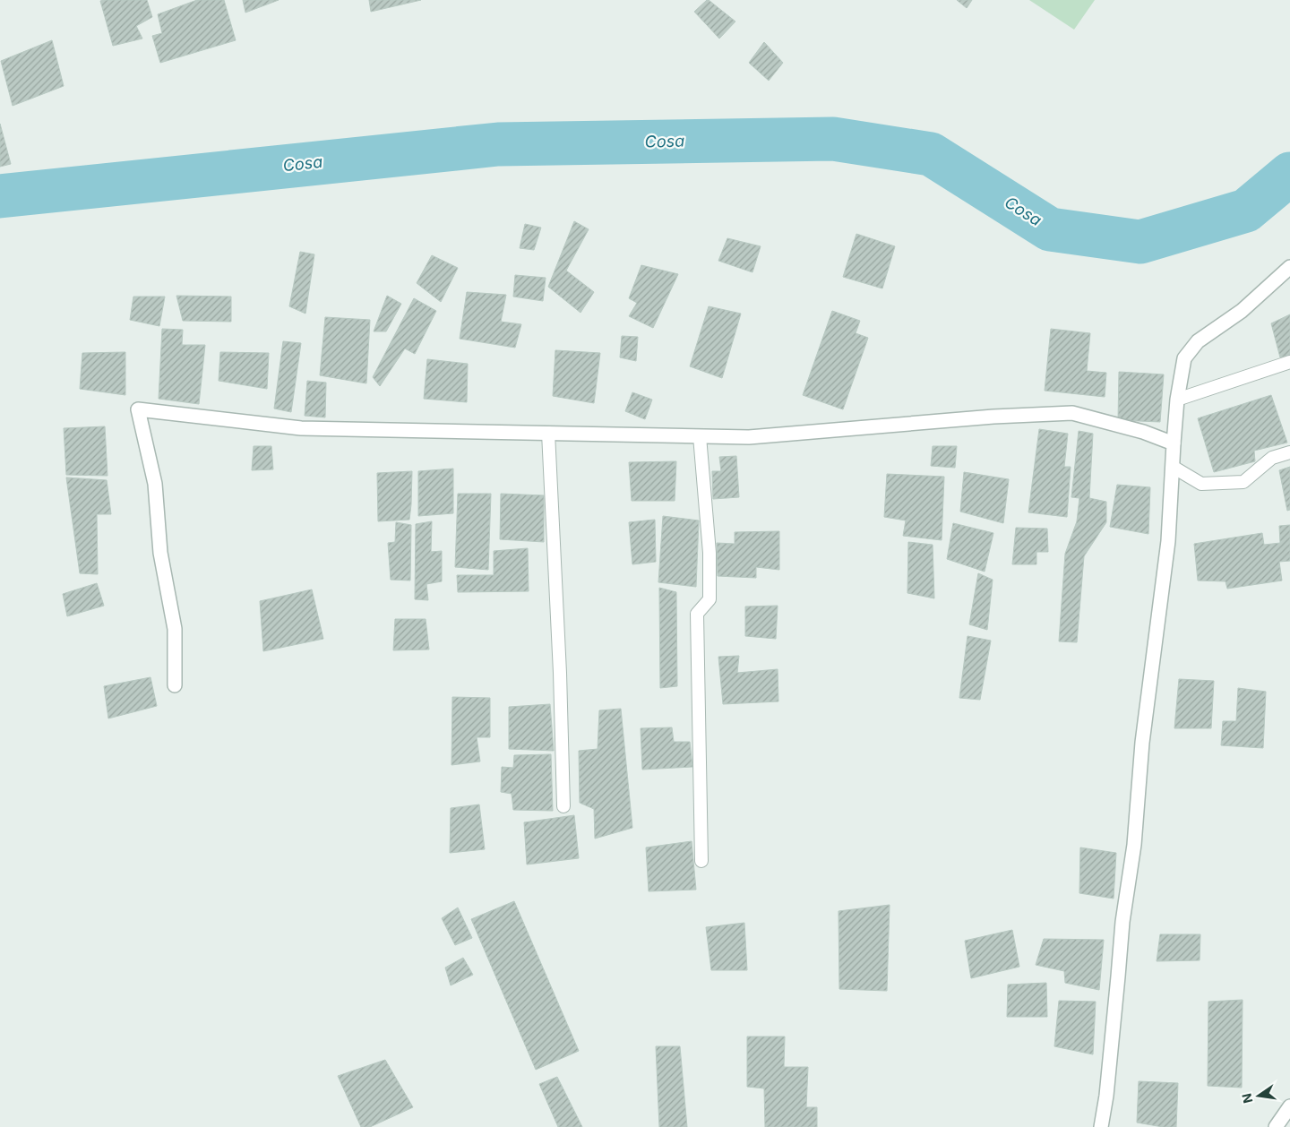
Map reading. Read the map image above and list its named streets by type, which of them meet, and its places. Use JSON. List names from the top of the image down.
{
  "water": ["Cosa"],
  "north": "left"
}
